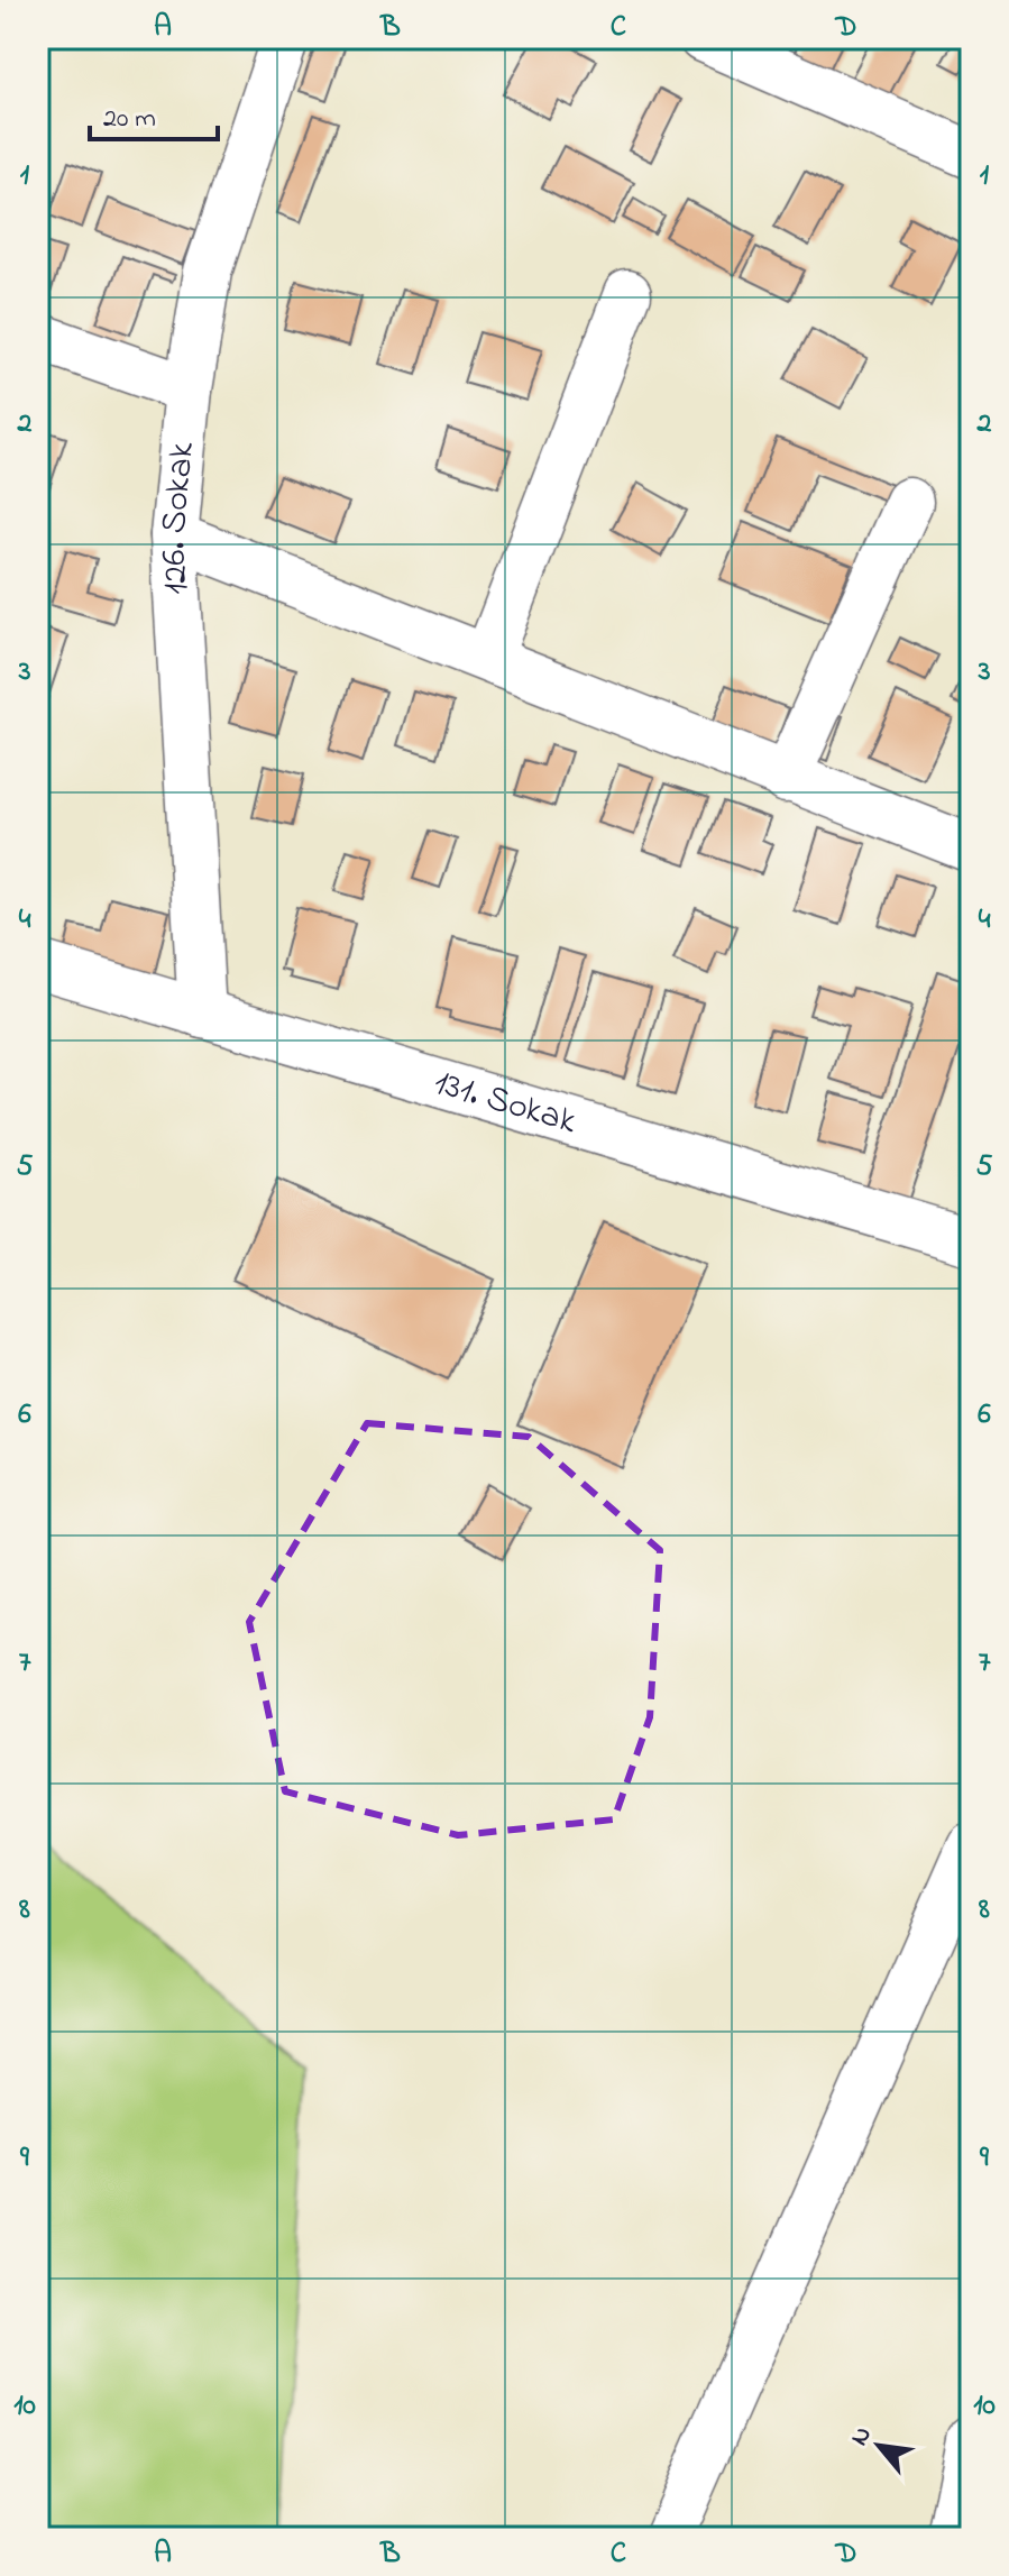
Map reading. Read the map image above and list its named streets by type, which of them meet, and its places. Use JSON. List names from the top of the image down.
{
  "streets": {
    "street": ["126. Sokak", "131. Sokak"]
  },
  "crossings": [
    ["126. Sokak", "131. Sokak"]
  ],
  "scale_bar": "20 m",
  "north": "top left",
  "grid": {
    "columns": [
      "A",
      "B",
      "C",
      "D"
    ],
    "rows": [
      "1",
      "2",
      "3",
      "4",
      "5",
      "6",
      "7",
      "8",
      "9",
      "10"
    ]
  }
}
